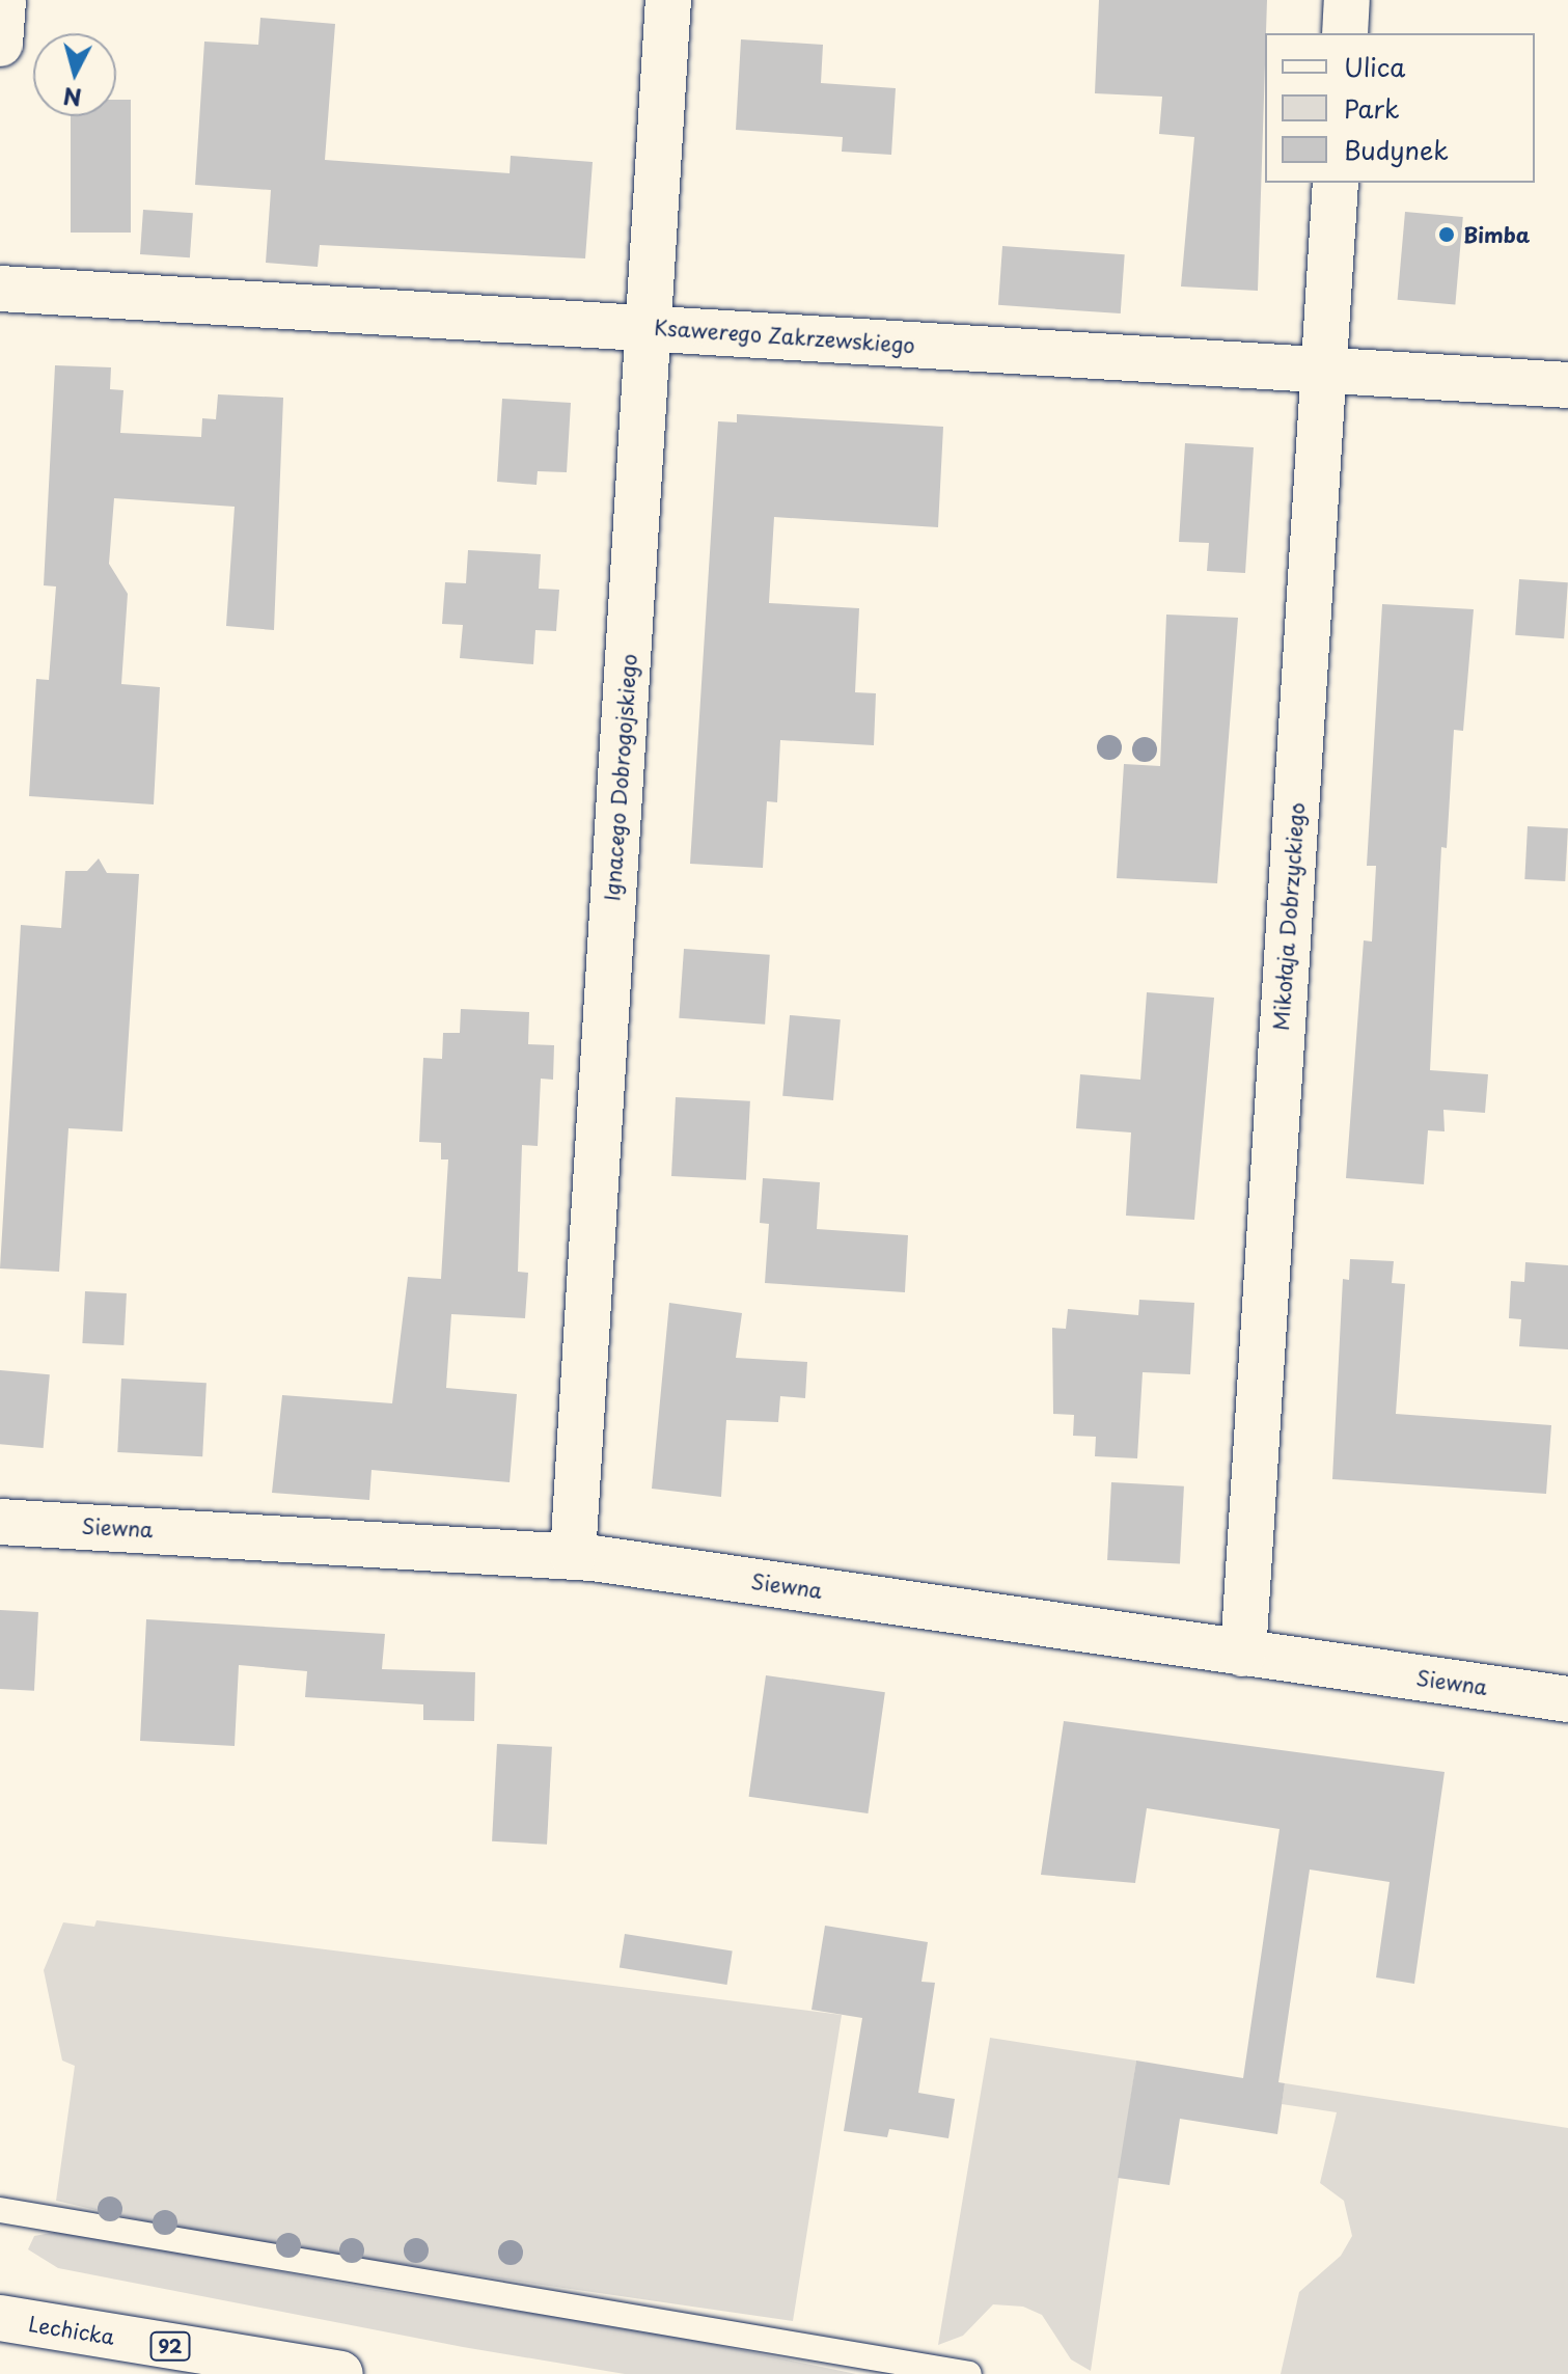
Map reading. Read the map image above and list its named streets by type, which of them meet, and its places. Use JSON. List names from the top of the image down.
{
  "streets": {
    "street": [
      "Ksawerego Zakrzewskiego",
      "Ignacego Dobrogojskiego",
      "Mikołaja Dobrzyckiego",
      "Siewna",
      "Lechicka",
      "92"
    ]
  },
  "crossings": [
    ["Ksawerego Zakrzewskiego", "Ignacego Dobrogojskiego"],
    ["Ksawerego Zakrzewskiego", "Mikołaja Dobrzyckiego"],
    ["Ignacego Dobrogojskiego", "Siewna"],
    ["Mikołaja Dobrzyckiego", "Siewna"]
  ],
  "places": ["Bimba"],
  "legend": ["Ulica", "Park", "Budynek"],
  "north": "bottom"
}
